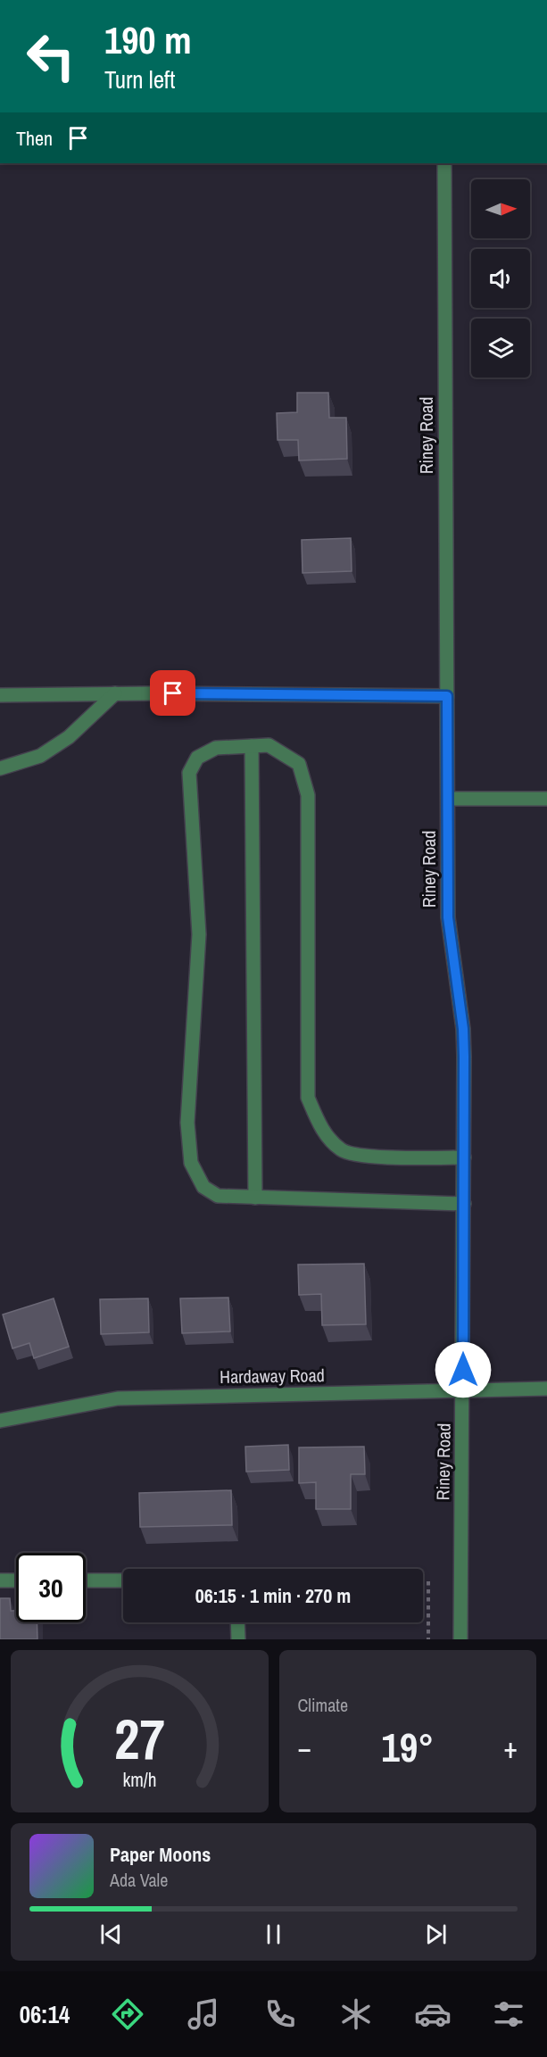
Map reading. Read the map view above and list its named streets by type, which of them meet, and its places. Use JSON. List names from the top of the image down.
{
  "streets": {
    "street": ["Riney Road", "Hardaway Road"]
  },
  "crossings": [
    ["Riney Road", "Hardaway Road"]
  ],
  "north": "right",
  "page": {
    "turn": ["190 m", "Turn left"],
    "then": "Then",
    "limit": "30",
    "trip": "06:15 · 1 min · 270 m",
    "tile": "Climate",
    "heat": ["−", "19°", "+"],
    "song": ["Paper Moons", "Ada Vale"],
    "tabs": "06:14",
    "gauge": ["27", "km/h"]
  }
}
